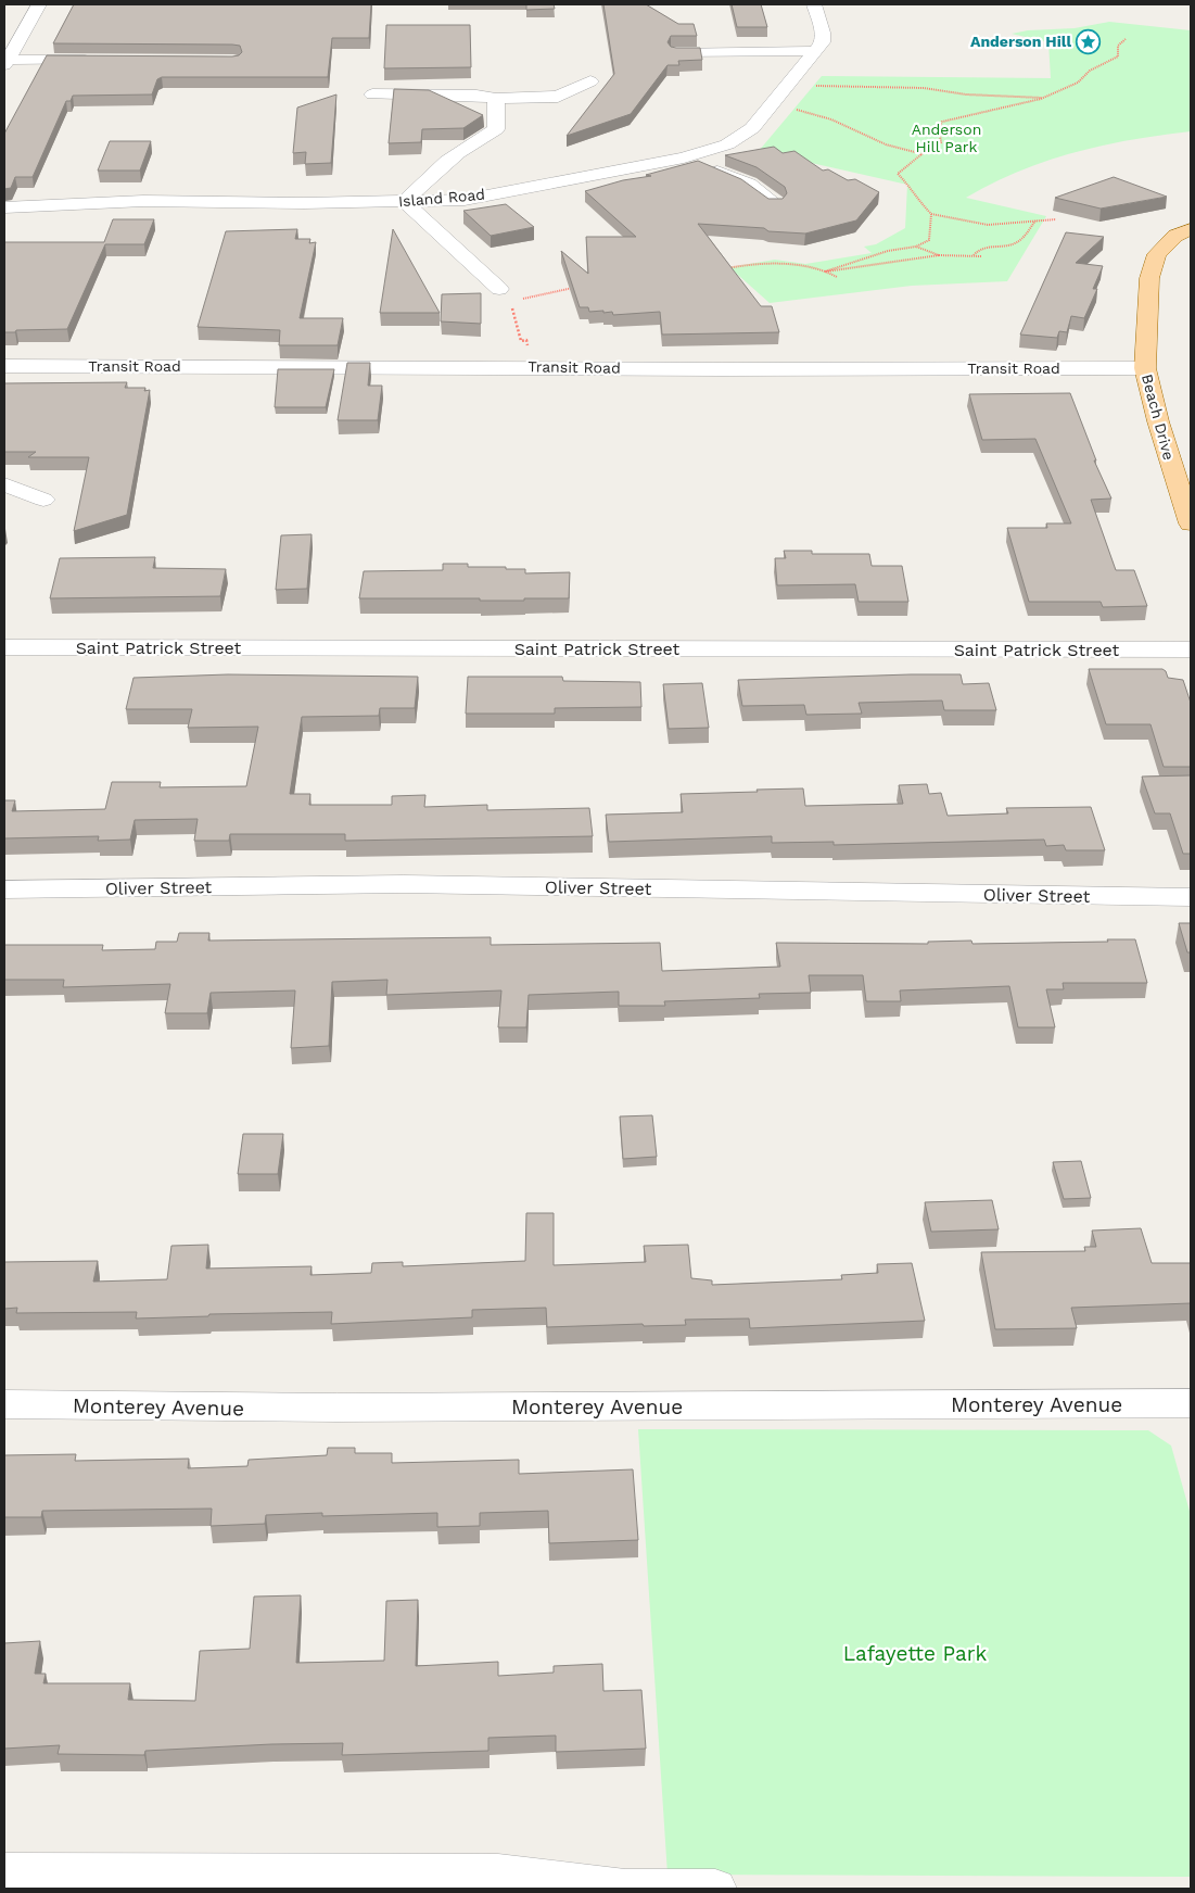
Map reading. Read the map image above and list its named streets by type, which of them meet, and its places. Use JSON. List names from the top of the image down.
{
  "streets": {
    "main road": ["Beach Drive"],
    "street": [
      "Island Road",
      "Transit Road",
      "Saint Patrick Street",
      "Oliver Street",
      "Monterey Avenue"
    ]
  },
  "crossings": [
    ["Transit Road", "Beach Drive"]
  ],
  "parks": ["Anderson Hill Park", "Lafayette Park"],
  "places": {
    "place": ["Anderson Hill"]
  }
}
